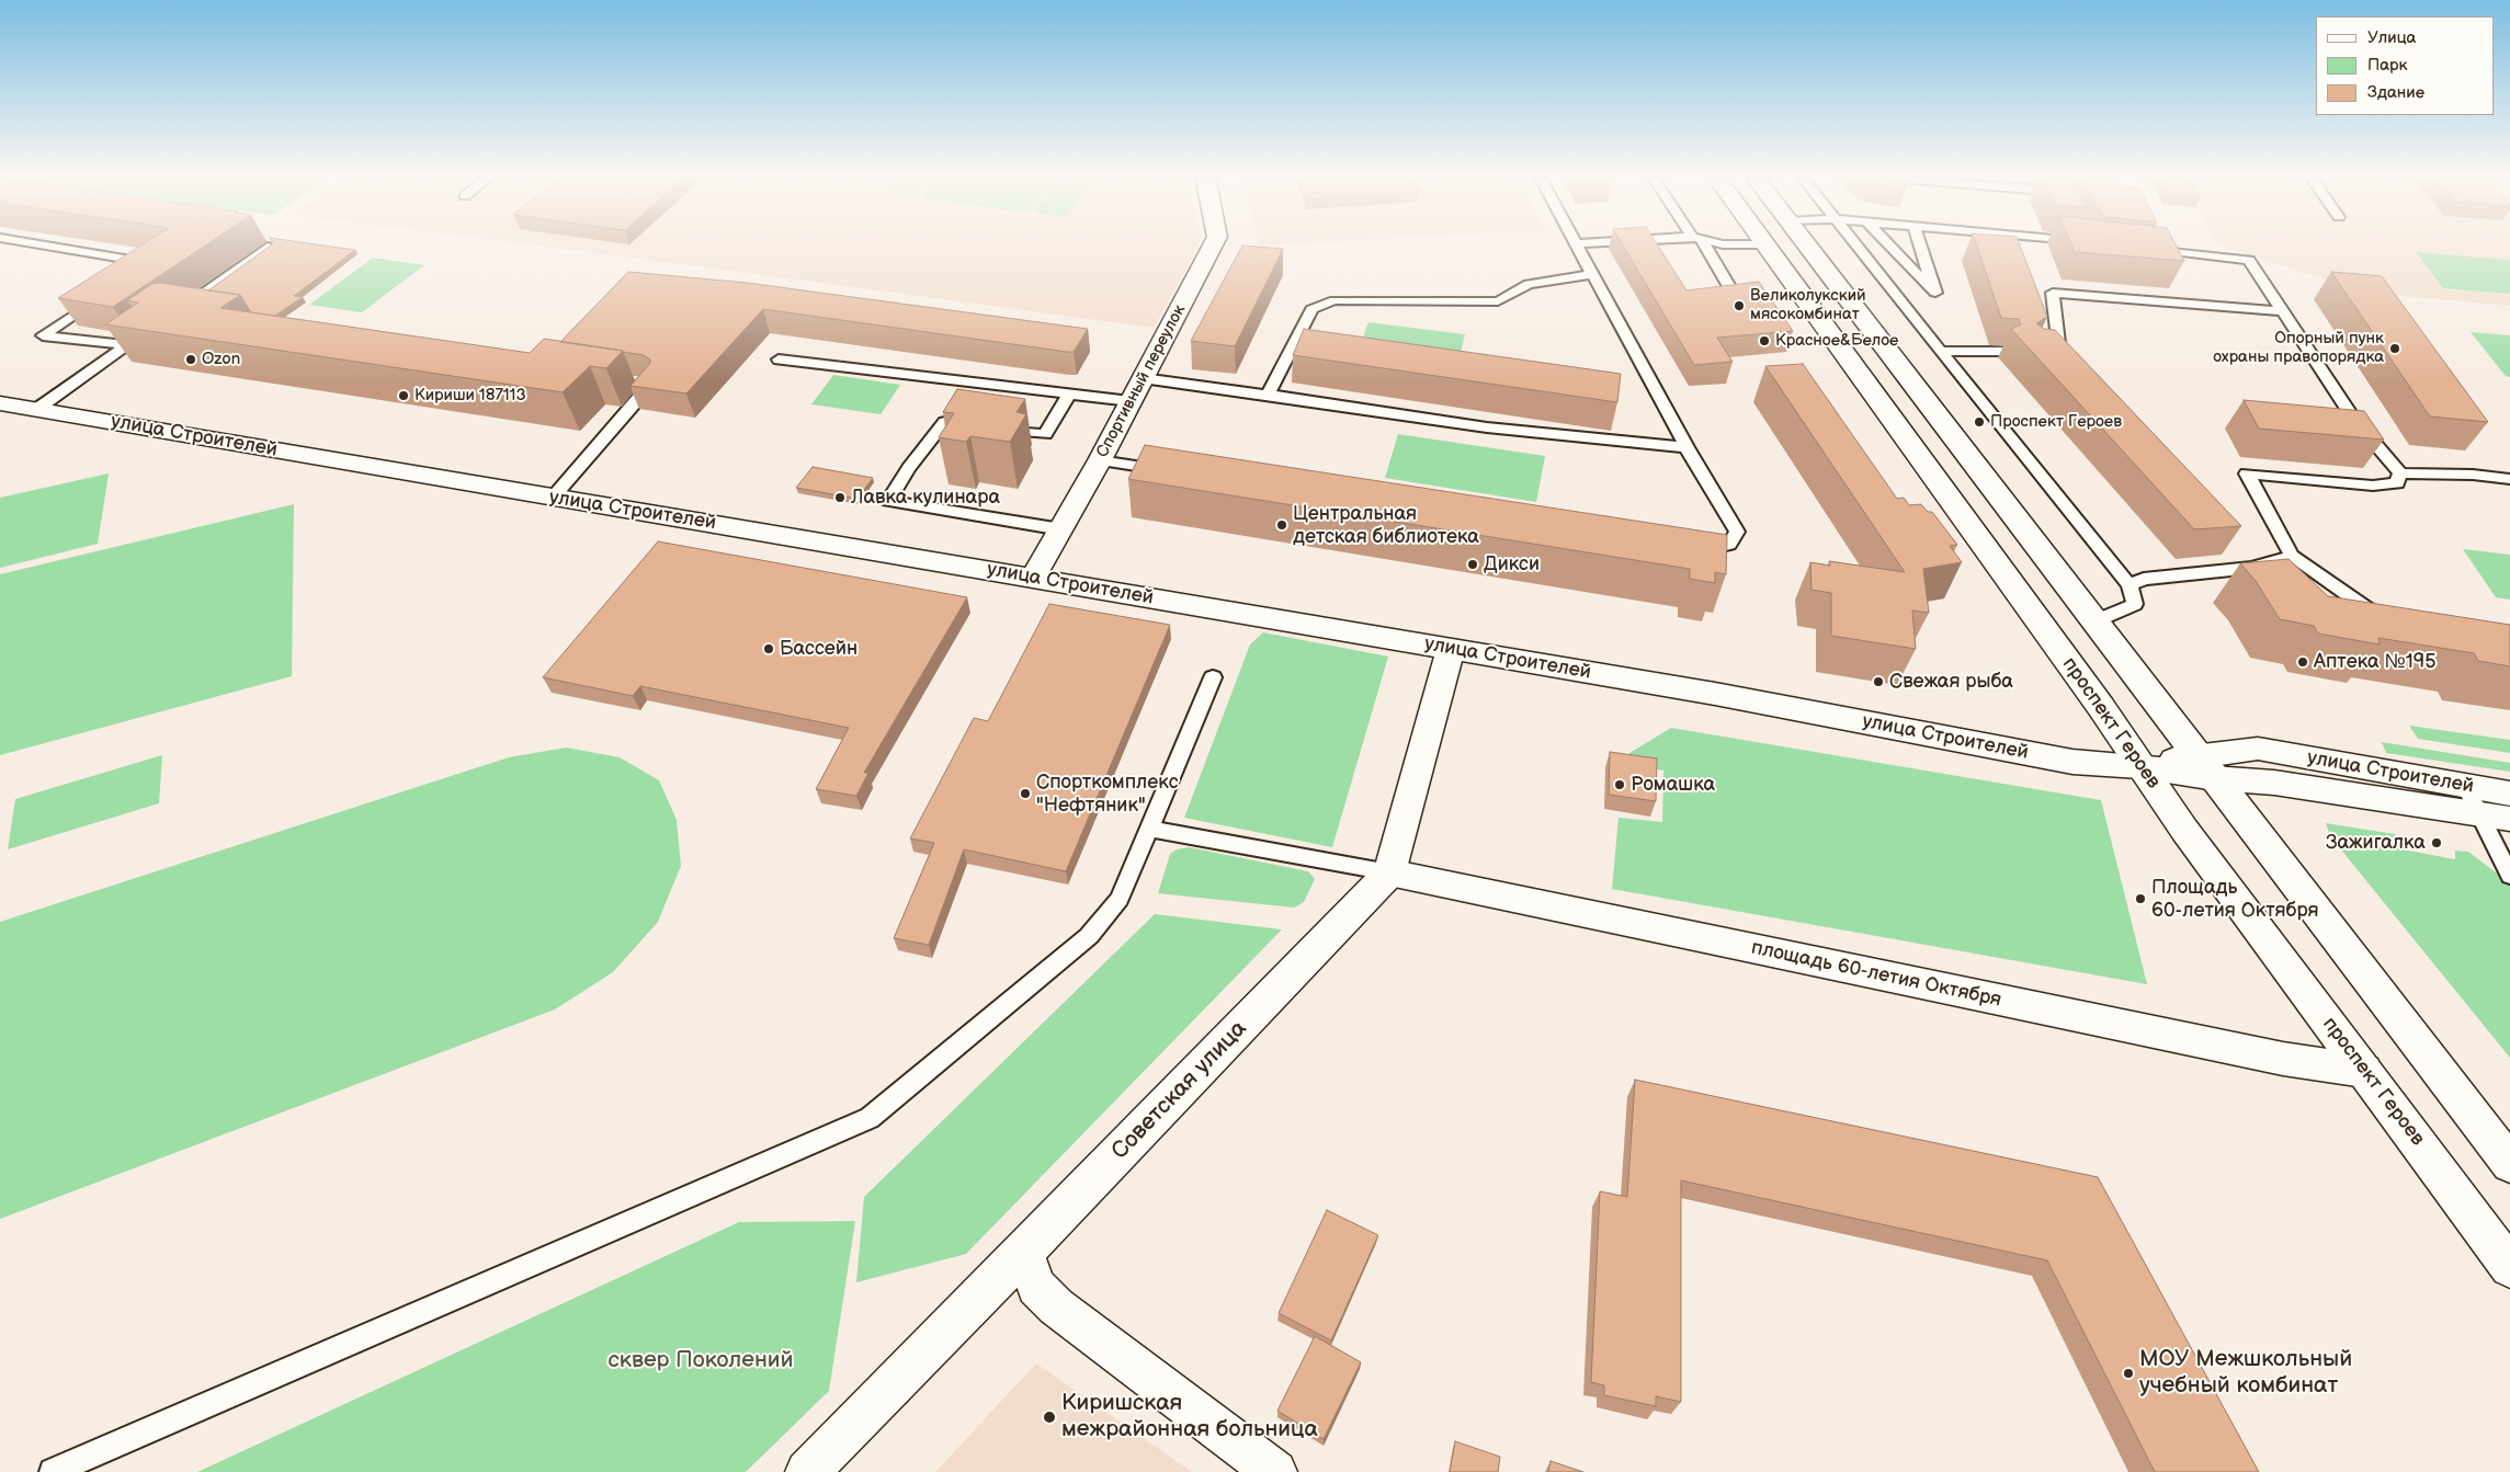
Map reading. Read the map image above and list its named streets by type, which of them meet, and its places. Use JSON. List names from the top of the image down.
{
  "streets": {
    "street": [
      "Спортивный переулок",
      "улица Строителей",
      "проспект Героев",
      "площадь 60-летия Октября",
      "Советская улица"
    ]
  },
  "crossings": [
    ["Спортивный переулок", "улица Строителей"],
    ["улица Строителей", "проспект Героев"],
    ["улица Строителей", "Советская улица"],
    ["проспект Героев", "площадь 60-летия Октября"],
    ["площадь 60-летия Октября", "Советская улица"]
  ],
  "parks": ["сквер Поколений"],
  "places": [
    "Великолукский мясокомбинат",
    "Красное&Белое",
    "Опорный пунк охраны правопорядка",
    "Ozon",
    "Кириши 187113",
    "Проспект Героев",
    "Лавка кулинара",
    "Центральная детская библиотека",
    "Дикси",
    "Бассейн",
    "Аптека №195",
    "Свежая рыба",
    "Ромашка",
    "Спорткомплекс \"Нефтяник\"",
    "Зажигалка",
    "Площадь 60-летия Октября",
    "МОУ Межшкольный учебный комбинат",
    "Киришская межрайонная больница"
  ],
  "legend": ["Улица", "Парк", "Здание"]
}
